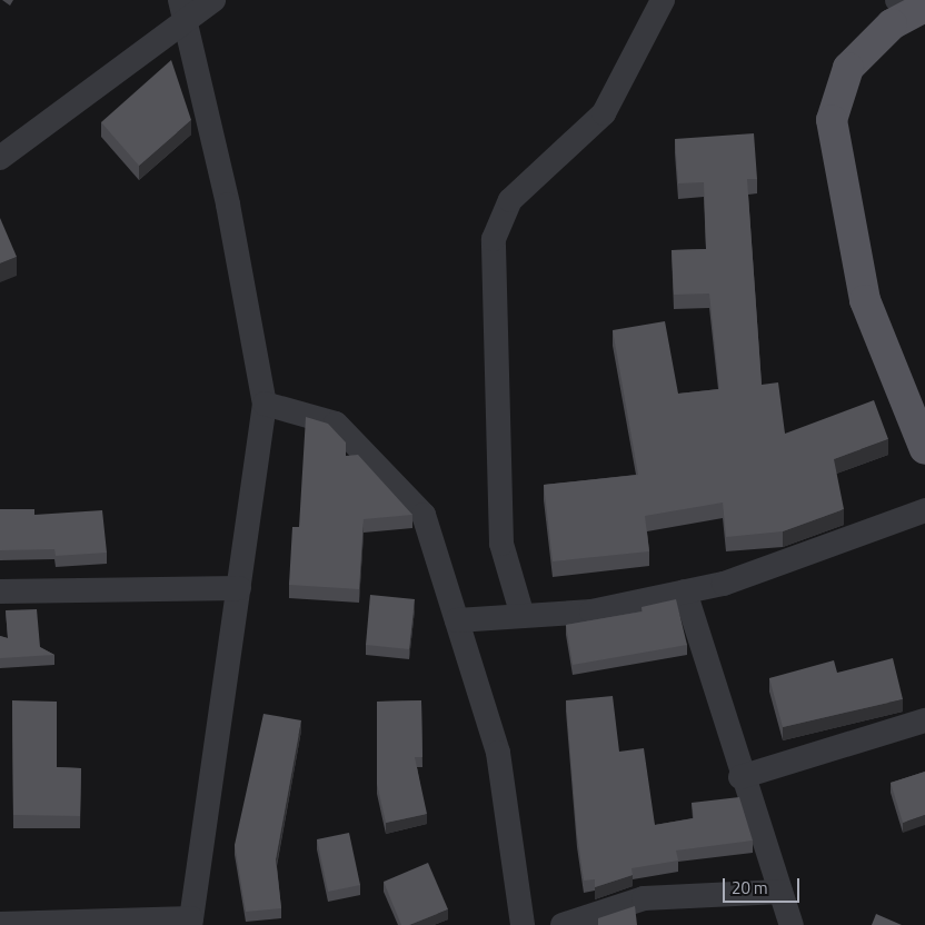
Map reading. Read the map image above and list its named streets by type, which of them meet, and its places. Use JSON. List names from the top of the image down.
{
  "scale_bar": "20 m"
}
